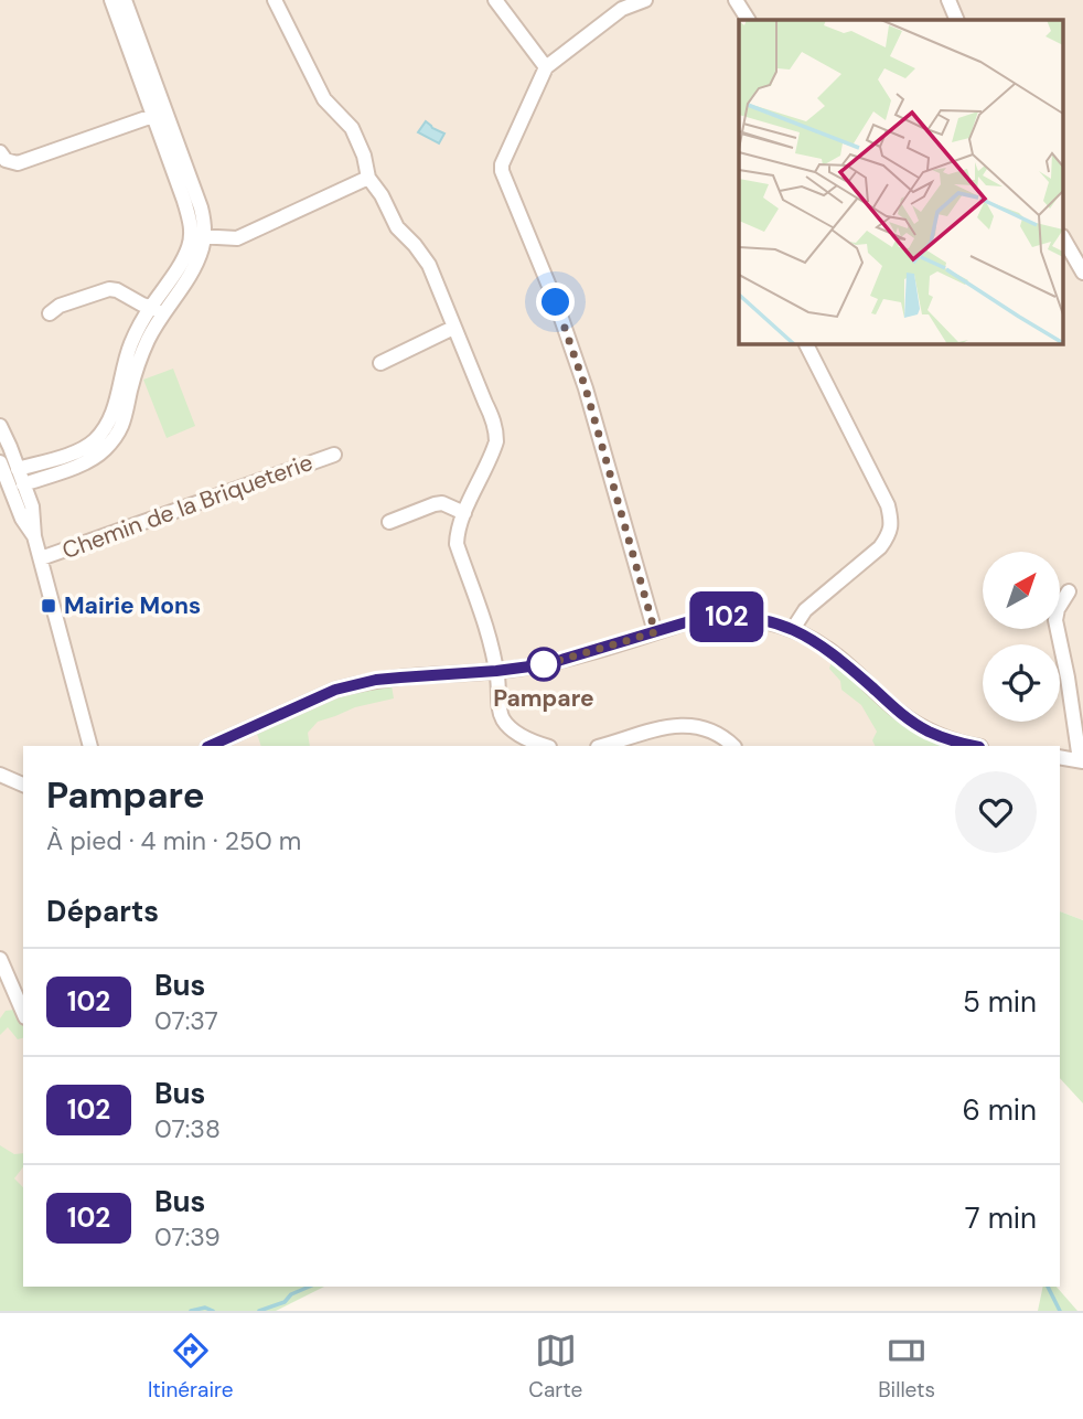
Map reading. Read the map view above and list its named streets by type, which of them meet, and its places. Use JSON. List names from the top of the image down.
{
  "streets": {
    "street": ["Chemin de la Briqueterie"]
  },
  "places": {
    "transit": ["Mairie Mons"],
    "other": ["Pampare"]
  },
  "lines": ["bus line 102"],
  "north": "top right",
  "page": {
    "on_map": "102",
    "heading": [
      ["Pampare", "À pied · 4 min · 250 m"],
      "Départs"
    ],
    "list": [
      {
        "mark": "102",
        "name": "Bus",
        "note": "07:37",
        "value": "5 min"
      },
      {
        "mark": "102",
        "name": "Bus",
        "note": "07:38",
        "value": "6 min"
      },
      {
        "mark": "102",
        "name": "Bus",
        "note": "07:39",
        "value": "7 min"
      }
    ],
    "tabs": ["Itinéraire", "Carte", "Billets"]
  }
}
